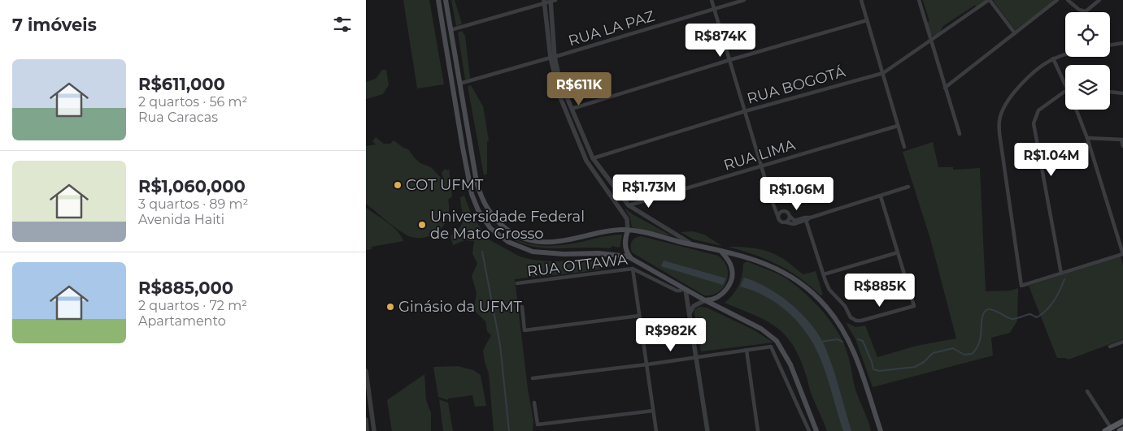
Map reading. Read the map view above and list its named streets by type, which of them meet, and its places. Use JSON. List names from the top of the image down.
{
  "streets": {
    "street": [
      "RUA LA PAZ",
      "RUA BOGOTÁ",
      "RUA LIMA",
      "RUA OTTAWA"
    ]
  },
  "places": ["COT UFMT", "Universidade Federal de Mato Grosso", "Ginásio da UFMT"],
  "page": {
    "heading": "7 imóveis",
    "price": [
      "R$874K",
      "R$611K",
      "R$1.04M",
      "R$1.73M",
      "R$1.06M",
      "R$885K",
      "R$982K"
    ],
    "list": [
      {
        "name": "R$611,000",
        "note": "2 quartos · 56 m² · Rua Caracas"
      },
      {
        "name": "R$1,060,000",
        "note": "3 quartos · 89 m² · Avenida Haiti"
      },
      {
        "name": "R$885,000",
        "note": "2 quartos · 72 m² · Apartamento"
      }
    ]
  }
}
